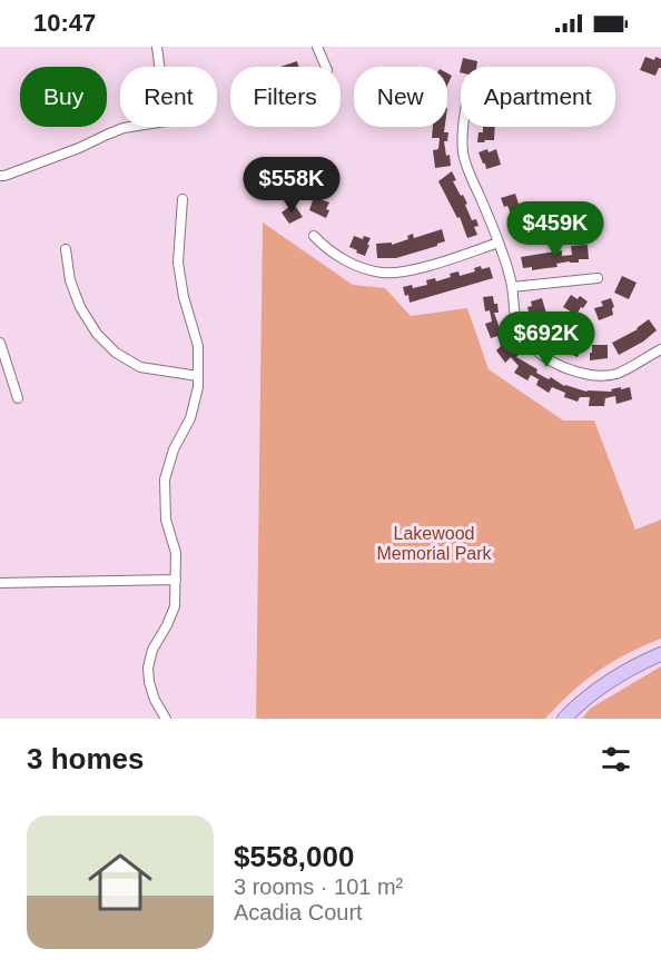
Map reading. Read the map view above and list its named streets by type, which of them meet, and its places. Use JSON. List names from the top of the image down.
{
  "parks": ["Lakewood Memorial Park"],
  "page": {
    "status": "10:47",
    "chip": [
      "Buy",
      "Rent",
      "Filters",
      "New",
      "Apartment"
    ],
    "price": ["$558K", "$459K", "$692K"],
    "heading": "3 homes",
    "list": [
      {
        "name": "$558,000",
        "note": "3 rooms · 101 m² · Acadia Court"
      }
    ]
  }
}
